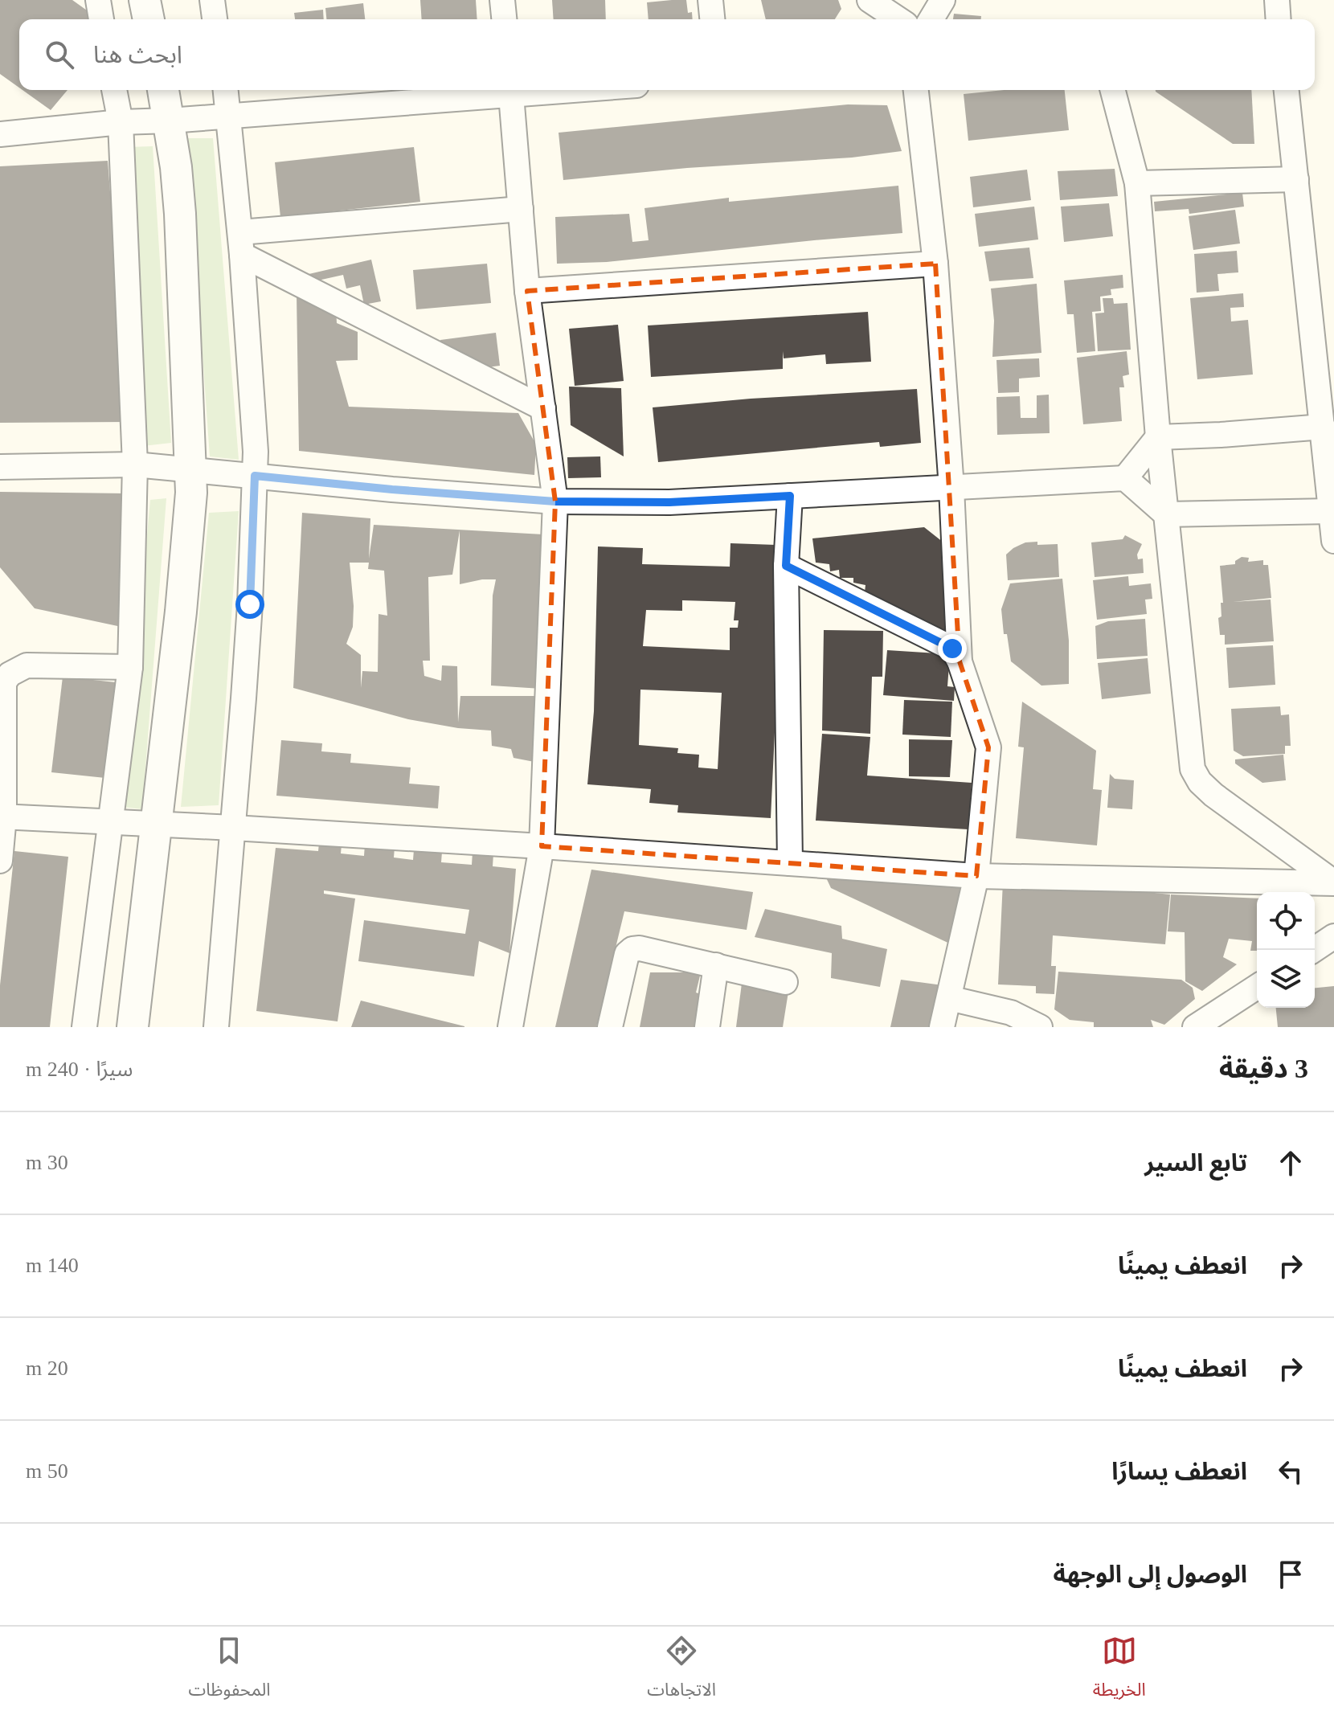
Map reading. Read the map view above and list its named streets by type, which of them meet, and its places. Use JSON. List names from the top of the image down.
{
  "page": {
    "search": "ابحث هنا",
    "heading": ["3 دقيقة", "سيرًا · 240 m"],
    "list": [
      ["تابع السير", "30 m"],
      ["انعطف يمينًا", "140 m"],
      ["انعطف يمينًا", "20 m"],
      ["انعطف يسارًا", "50 m"],
      "الوصول إلى الوجهة"
    ],
    "nav": ["الخريطة", "الاتجاهات", "المحفوظات"]
  }
}
